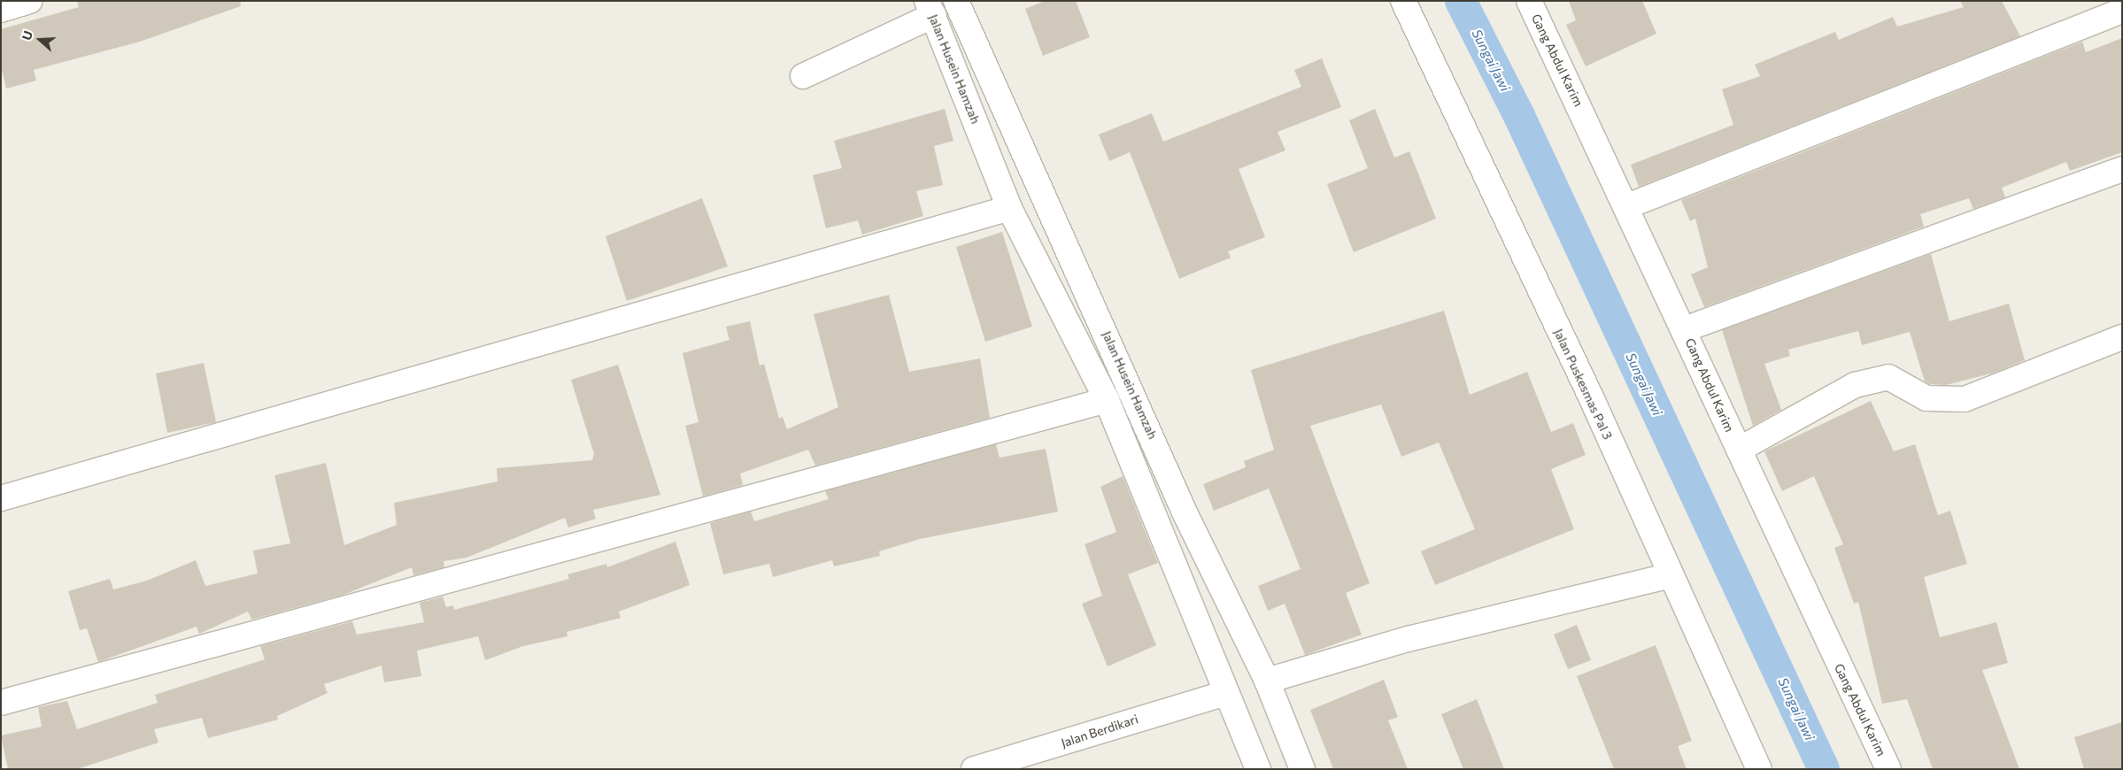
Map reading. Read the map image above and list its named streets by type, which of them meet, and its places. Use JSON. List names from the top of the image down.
{
  "streets": {
    "street": [
      "Gang Abdul Karim",
      "Jalan Husein Hamzah",
      "Jalan Puskesmas Pal 3",
      "Jalan Berdikari"
    ]
  },
  "crossings": [
    ["Jalan Husein Hamzah", "Jalan Berdikari"]
  ],
  "water": ["Sungai Jawi"],
  "north": "left"
}
